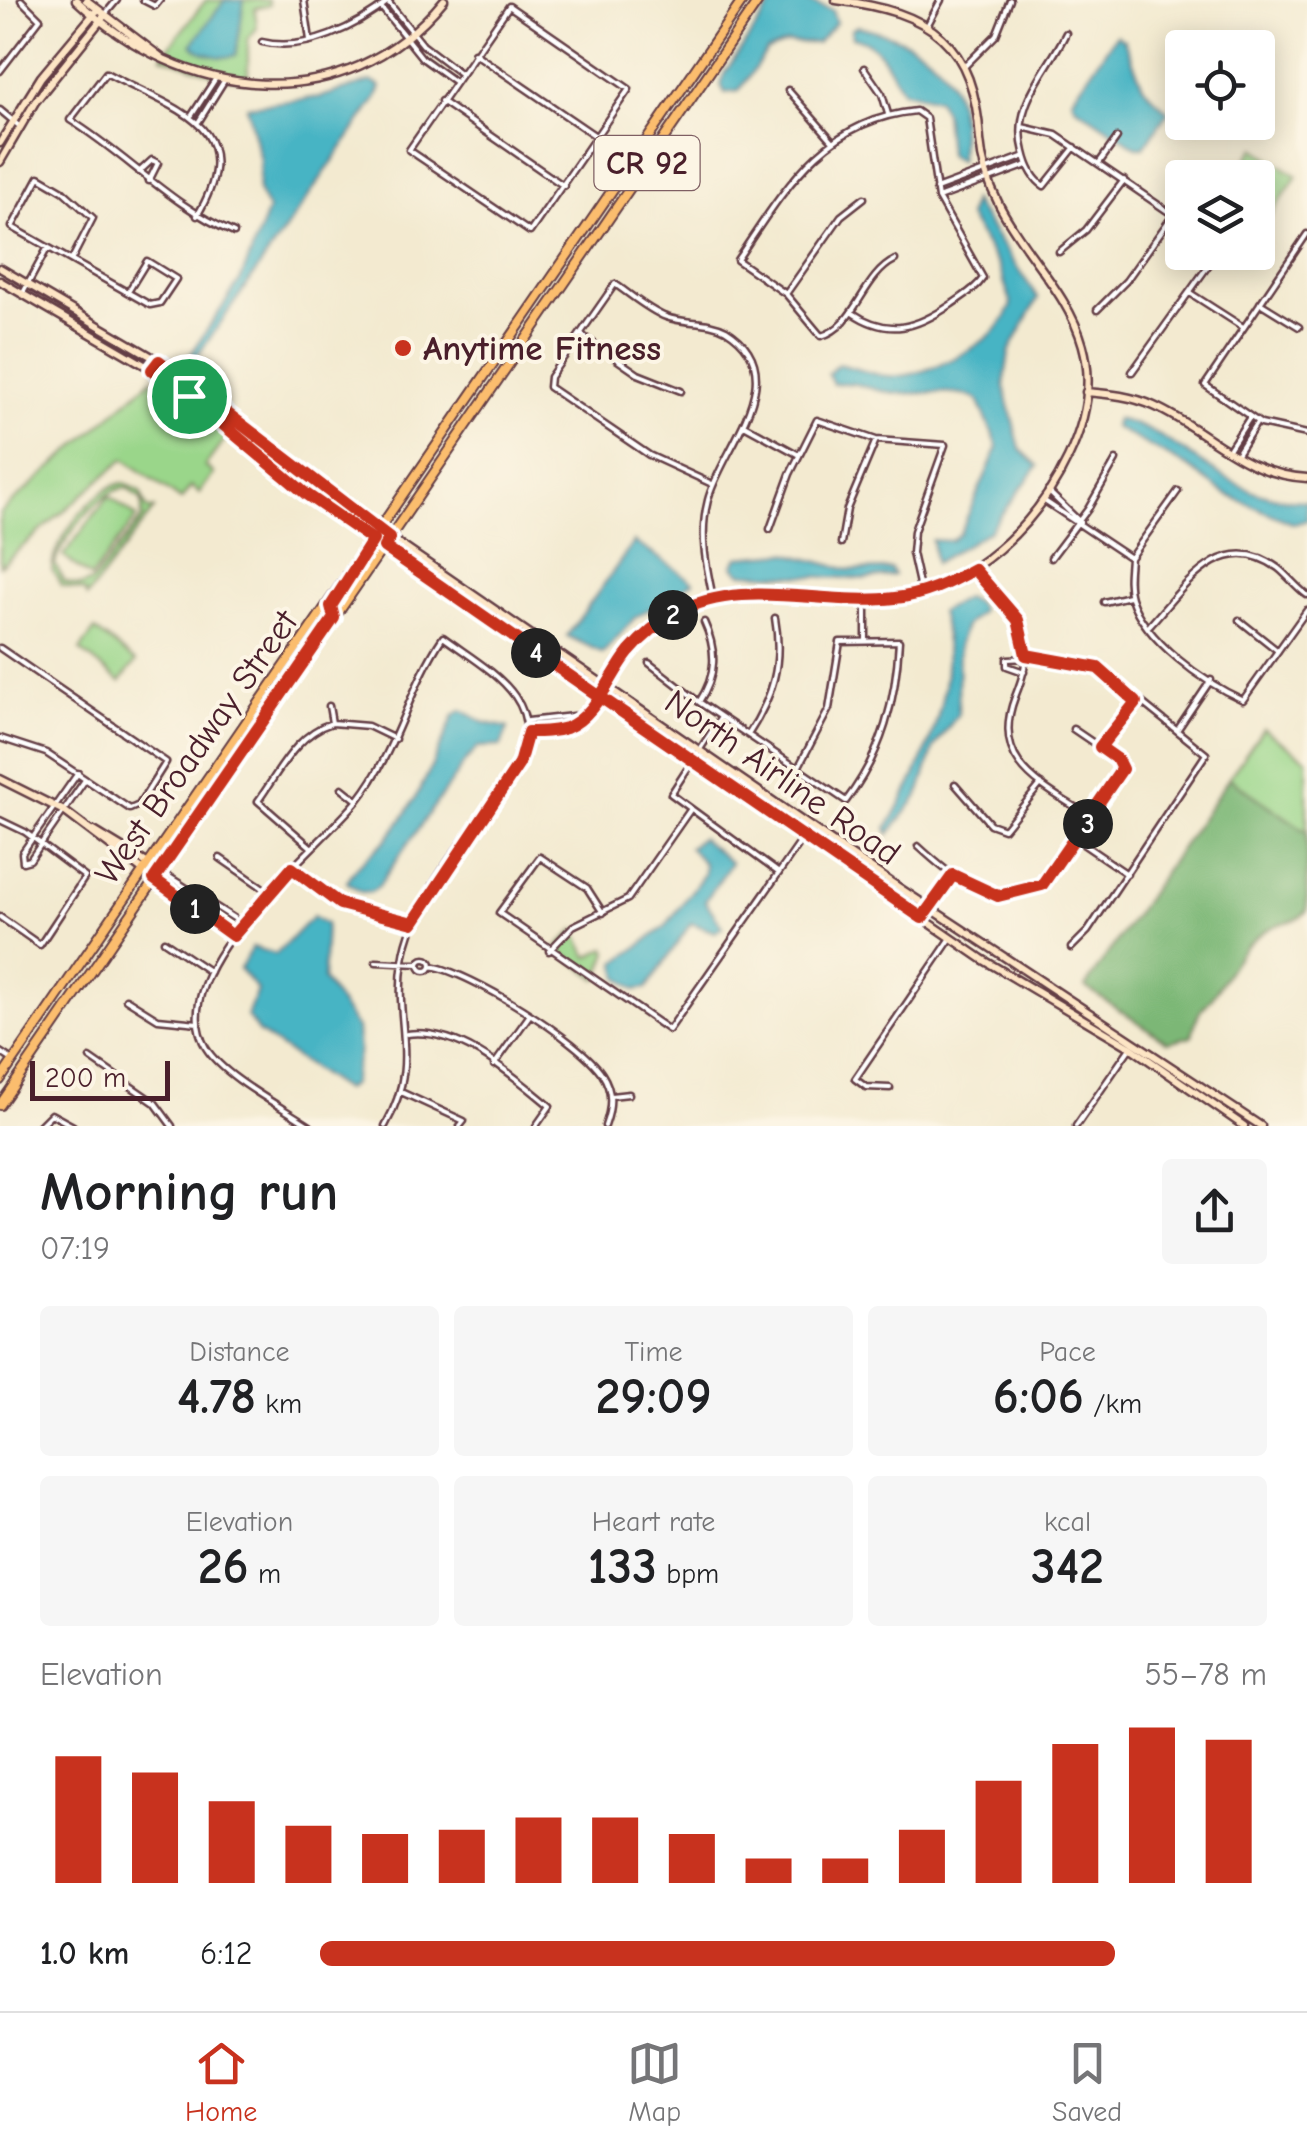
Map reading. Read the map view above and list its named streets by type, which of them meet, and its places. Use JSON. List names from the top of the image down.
{
  "streets": {
    "main road": ["CR 92", "West Broadway Street", "North Airline Road"]
  },
  "crossings": [
    ["West Broadway Street", "North Airline Road"]
  ],
  "places": ["Anytime Fitness"],
  "scale_bar": "200 m",
  "page": {
    "pins": [
      "2",
      "4",
      "3",
      "1"
    ],
    "scale": "200 m",
    "heading": ["Morning run", "07:19"],
    "stats": [
      ["Distance", "4.78 km"],
      ["Time", "29:09"],
      ["Pace", "6:06 /km"],
      ["Elevation", "26 m"],
      ["Heart rate", "133 bpm"],
      ["kcal", "342"]
    ],
    "chart": ["Elevation", "55–78 m"],
    "list": [
      {
        "name": "1.0 km",
        "note": "6:12"
      }
    ],
    "tabs": ["Home", "Map", "Saved"]
  }
}
